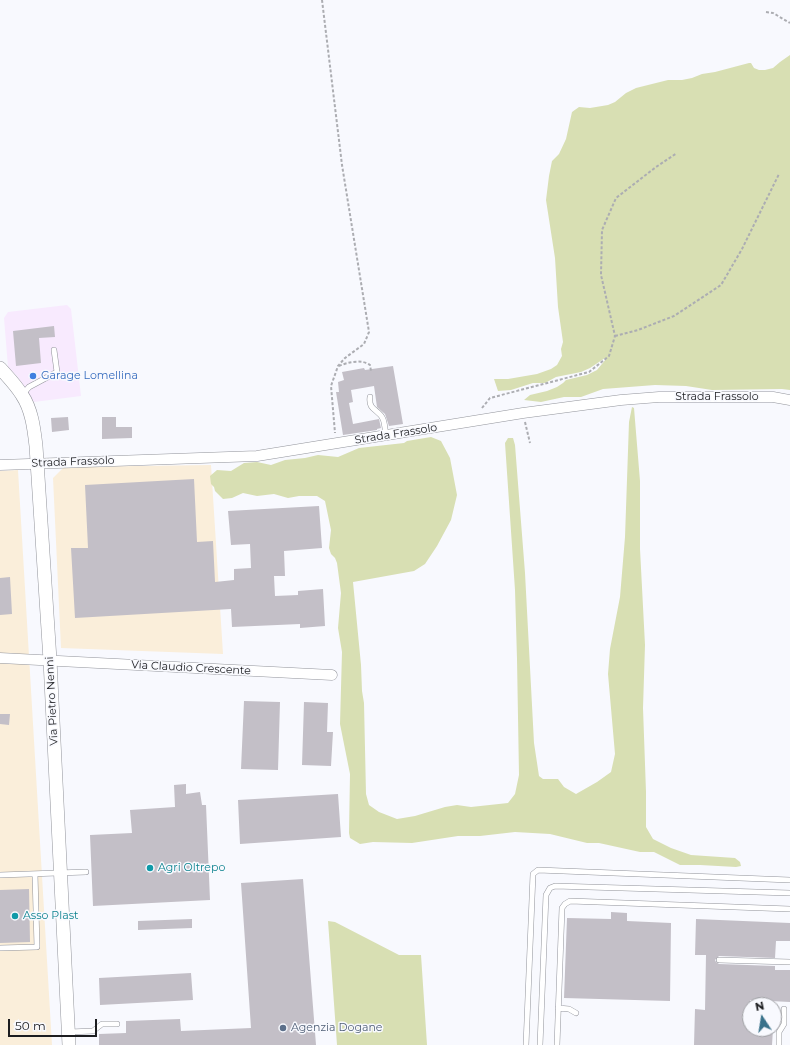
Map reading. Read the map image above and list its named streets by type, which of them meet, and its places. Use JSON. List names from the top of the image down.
{
  "streets": {
    "street": ["Strada Frassolo", "Via Claudio Crescente", "Via Pietro Nenni"]
  },
  "crossings": [
    ["Strada Frassolo", "Via Pietro Nenni"],
    ["Via Claudio Crescente", "Via Pietro Nenni"]
  ],
  "places": [
    "Garage Lomellina",
    "Agri Oltrepo",
    "Asso Plast",
    "Agenzia Dogane"
  ],
  "scale_bar": "50 m",
  "north": "top"
}
